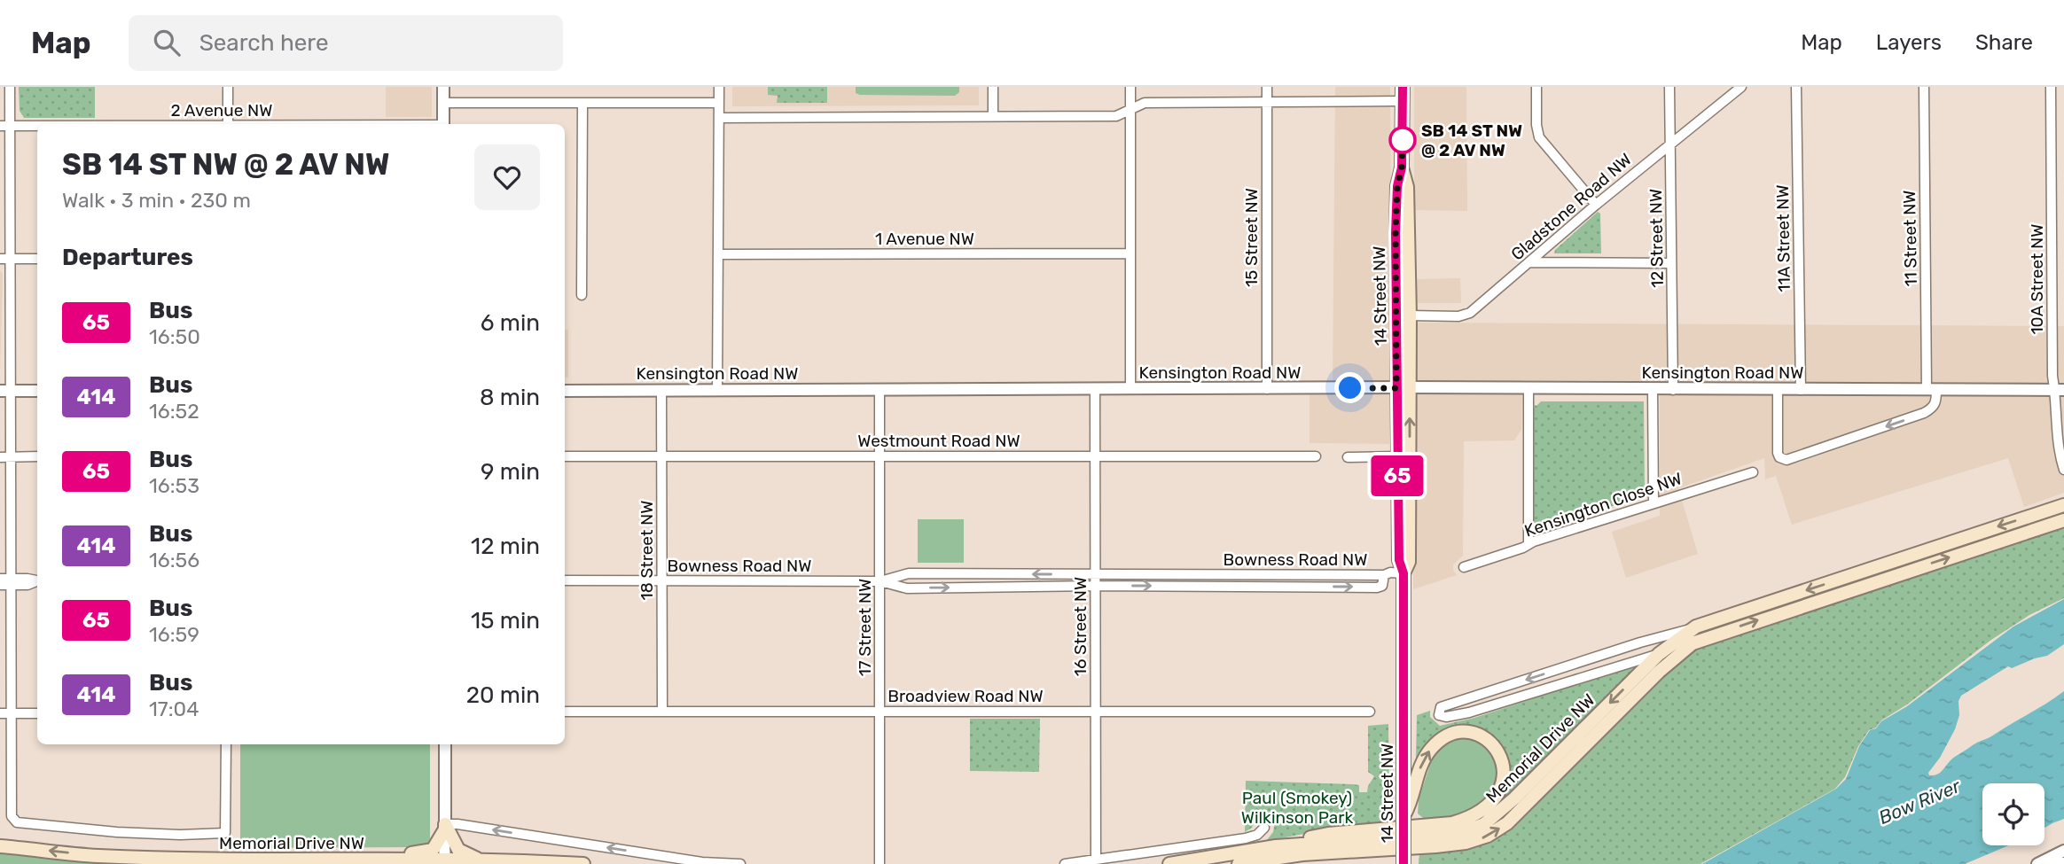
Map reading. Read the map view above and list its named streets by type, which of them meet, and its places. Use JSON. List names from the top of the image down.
{
  "streets": {
    "main road": ["14 Street NW", "Memorial Drive NW"],
    "street": [
      "2 Avenue NW",
      "Gladstone Road NW",
      "15 Street NW",
      "1 Avenue NW",
      "12 Street NW",
      "11A Street NW",
      "11 Street NW",
      "10A Street NW",
      "Kensington Road NW",
      "Westmount Road NW",
      "Kensington Close NW",
      "18 Street NW",
      "Bowness Road NW",
      "16 Street NW",
      "17 Street NW",
      "Broadview Road NW"
    ]
  },
  "crossings": [
    ["Gladstone Road NW", "12 Street NW"],
    ["Gladstone Road NW", "14 Street NW"],
    ["15 Street NW", "Kensington Road NW"],
    ["12 Street NW", "Kensington Road NW"],
    ["11A Street NW", "Kensington Road NW"],
    ["11 Street NW", "Kensington Road NW"],
    ["10A Street NW", "Kensington Road NW"],
    ["14 Street NW", "Kensington Road NW"],
    ["Kensington Road NW", "18 Street NW"],
    ["Kensington Road NW", "16 Street NW"],
    ["Kensington Road NW", "17 Street NW"],
    ["Westmount Road NW", "18 Street NW"],
    ["Westmount Road NW", "16 Street NW"],
    ["Westmount Road NW", "17 Street NW"],
    ["18 Street NW", "Bowness Road NW"],
    ["18 Street NW", "Broadview Road NW"],
    ["Bowness Road NW", "16 Street NW"],
    ["Bowness Road NW", "17 Street NW"],
    ["16 Street NW", "Broadview Road NW"],
    ["17 Street NW", "Broadview Road NW"]
  ],
  "water": ["Bow River"],
  "parks": ["Paul (Smokey) Wilkinson Park"],
  "places": ["SB 14 ST NW @ 2 AV NW"],
  "lines": ["bus line 65"],
  "page": {
    "header": "Map",
    "search": "Search here",
    "nav": ["Map", "Layers", "Share"],
    "on_map": "65",
    "heading": [
      ["SB 14 ST NW @ 2 AV NW", "Walk · 3 min · 230 m"],
      "Departures"
    ],
    "list": [
      {
        "mark": "65",
        "name": "Bus",
        "note": "16:50",
        "value": "6 min"
      },
      {
        "mark": "414",
        "name": "Bus",
        "note": "16:52",
        "value": "8 min"
      },
      {
        "mark": "65",
        "name": "Bus",
        "note": "16:53",
        "value": "9 min"
      },
      {
        "mark": "414",
        "name": "Bus",
        "note": "16:56",
        "value": "12 min"
      },
      {
        "mark": "65",
        "name": "Bus",
        "note": "16:59",
        "value": "15 min"
      },
      {
        "mark": "414",
        "name": "Bus",
        "note": "17:04",
        "value": "20 min"
      }
    ]
  }
}
